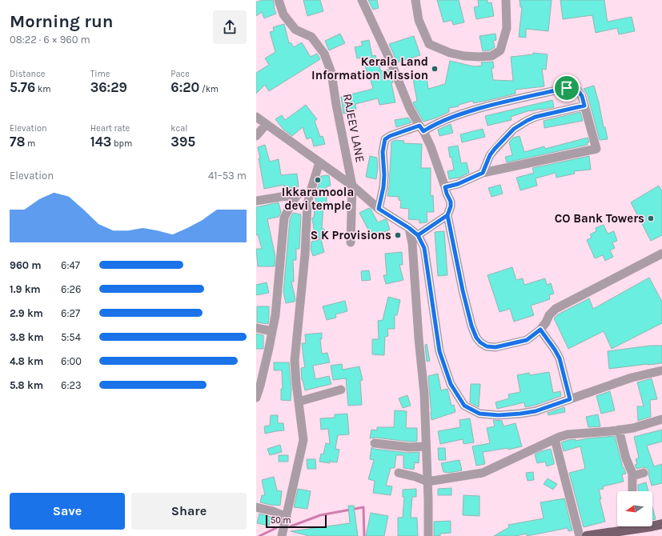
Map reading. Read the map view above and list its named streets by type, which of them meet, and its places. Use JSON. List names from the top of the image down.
{
  "streets": {
    "street": ["RAJEEV LANE"]
  },
  "places": [
    "Kerala Land Information Mission",
    "Ikkaramoola devi temple",
    "CO Bank Towers",
    "S K Provisions"
  ],
  "scale_bar": "50 m",
  "north": "left",
  "page": {
    "heading": ["Morning run", "08:22 · 6 × 960 m"],
    "stats": [
      ["Distance", "5.76 km"],
      ["Time", "36:29"],
      ["Pace", "6:20 /km"],
      ["Elevation", "78 m"],
      ["Heart rate", "143 bpm"],
      ["kcal", "395"]
    ],
    "chart": ["Elevation", "41–53 m"],
    "list": [
      {
        "name": "960 m",
        "note": "6:47"
      },
      {
        "name": "1.9 km",
        "note": "6:26"
      },
      {
        "name": "2.9 km",
        "note": "6:27"
      },
      {
        "name": "3.8 km",
        "note": "5:54"
      },
      {
        "name": "4.8 km",
        "note": "6:00"
      },
      {
        "name": "5.8 km",
        "note": "6:23"
      }
    ],
    "buttons": ["Save", "Share"],
    "scale": "50 m"
  }
}
